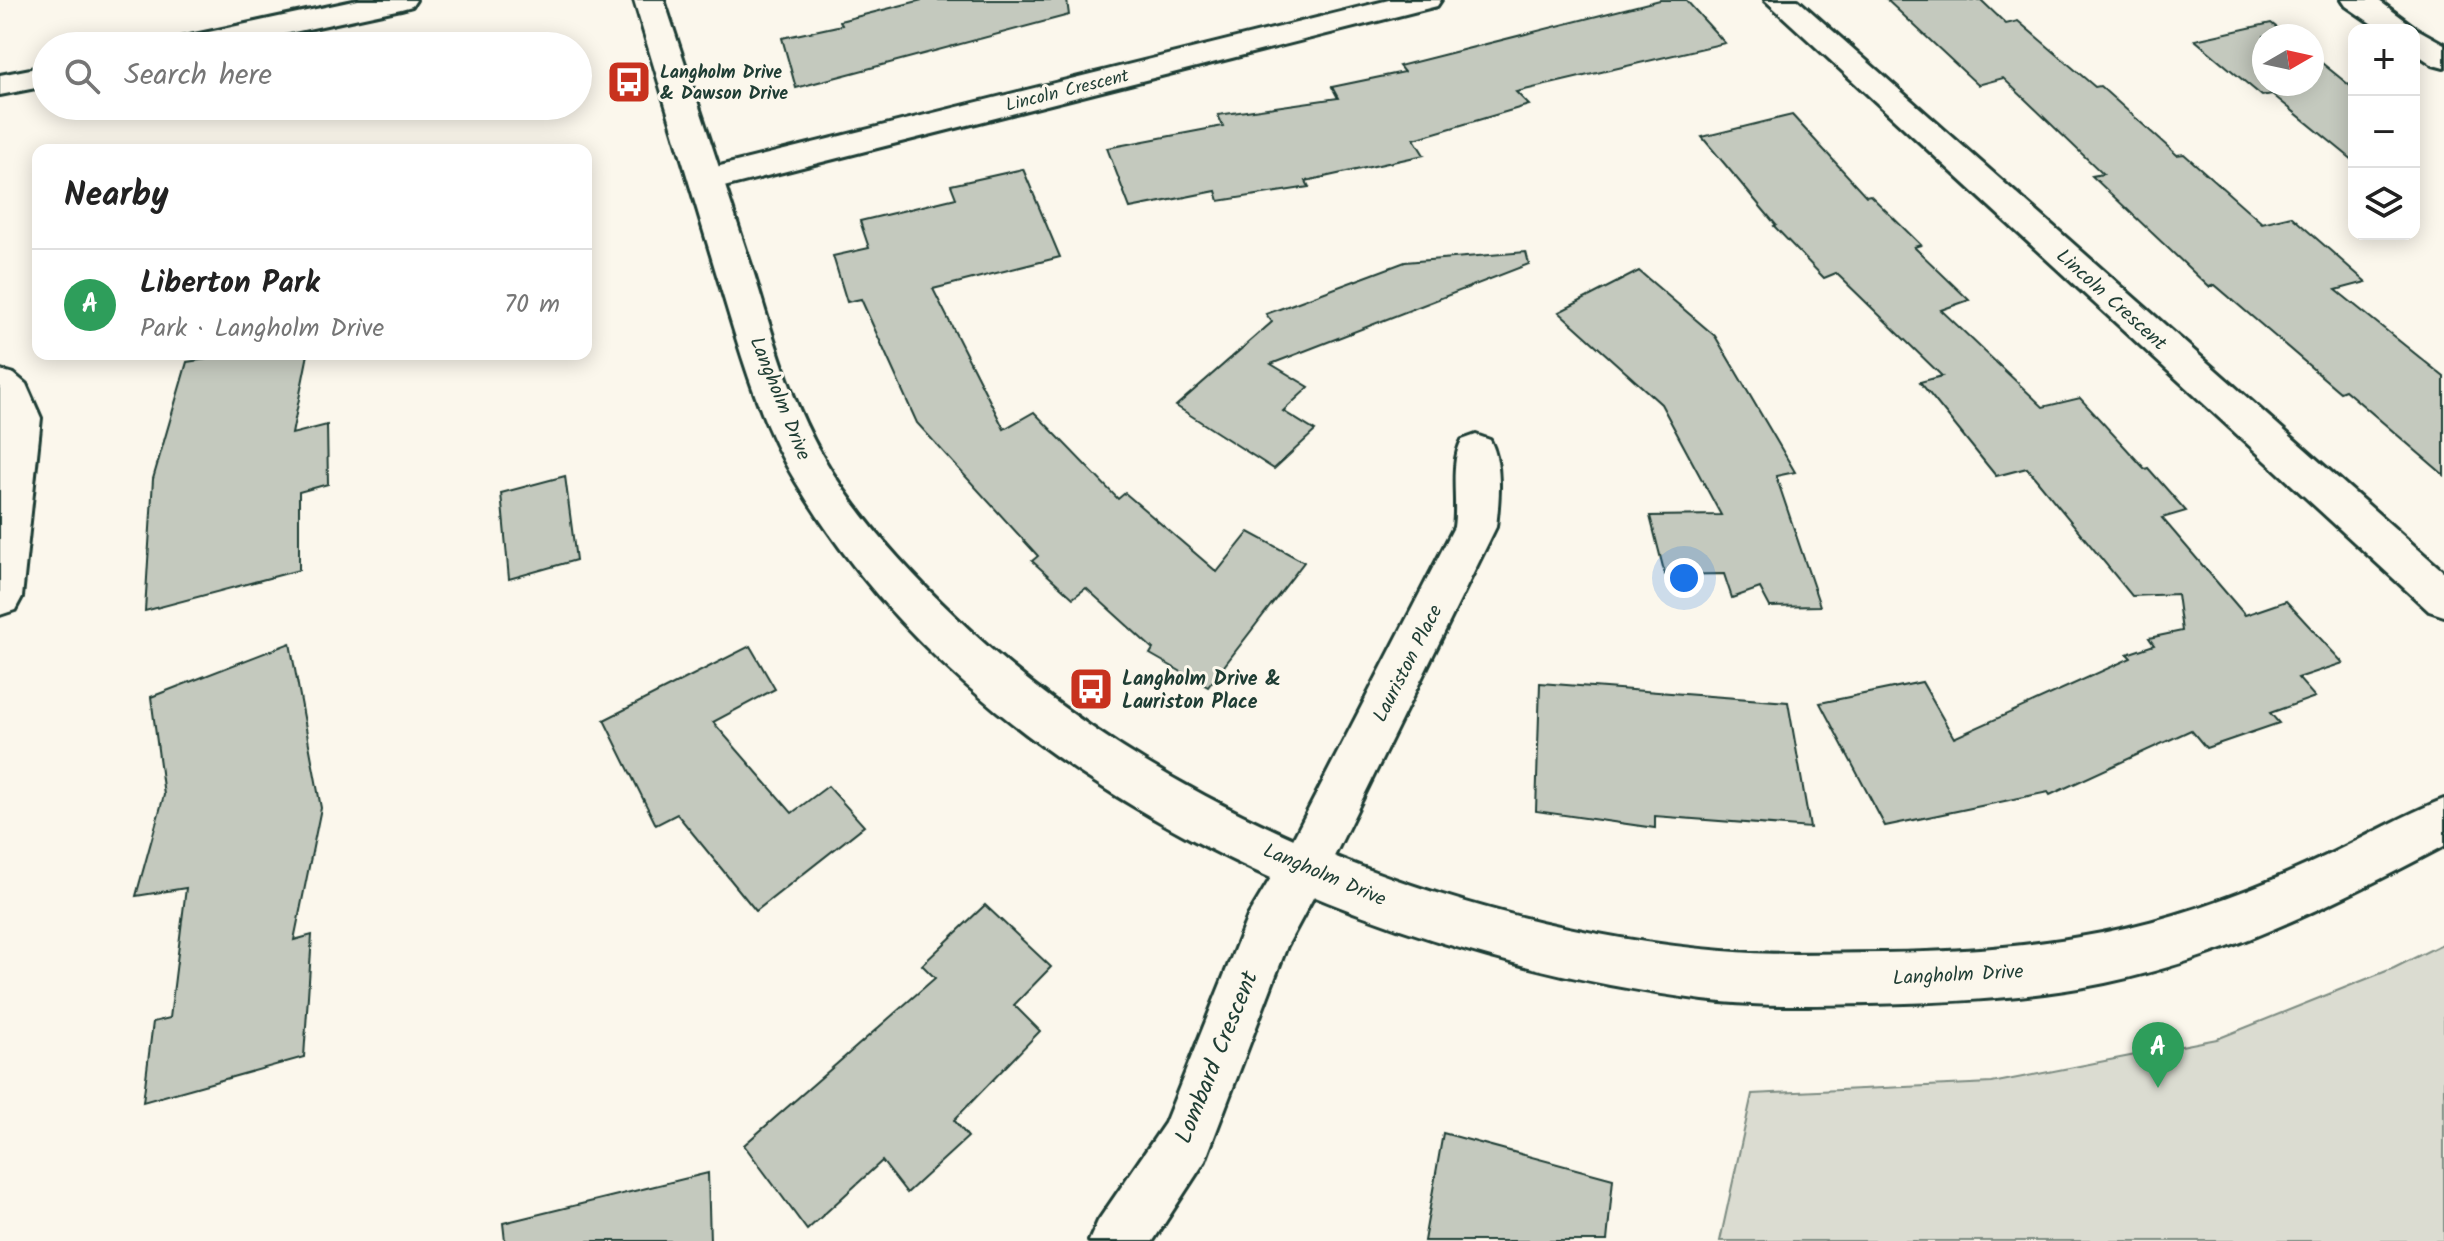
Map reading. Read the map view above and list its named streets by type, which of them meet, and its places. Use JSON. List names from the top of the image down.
{
  "streets": {
    "street": [
      "Lincoln Crescent",
      "Langholm Drive",
      "Lauriston Place",
      "Lombard Crescent"
    ]
  },
  "crossings": [
    ["Lincoln Crescent", "Langholm Drive"],
    ["Langholm Drive", "Lauriston Place"],
    ["Langholm Drive", "Lombard Crescent"],
    ["Lauriston Place", "Lombard Crescent"]
  ],
  "places": {
    "bus stop": ["Langholm Drive & Dawson Drive", "Langholm Drive & Lauriston Place"]
  },
  "north": "right",
  "page": {
    "map_buttons": ["+", "−"],
    "search": "Search here",
    "heading": "Nearby",
    "list": [
      {
        "mark": "A",
        "name": "Liberton Park",
        "note": "Park · Langholm Drive",
        "value": "70 m"
      }
    ],
    "pins": "A"
  }
}
